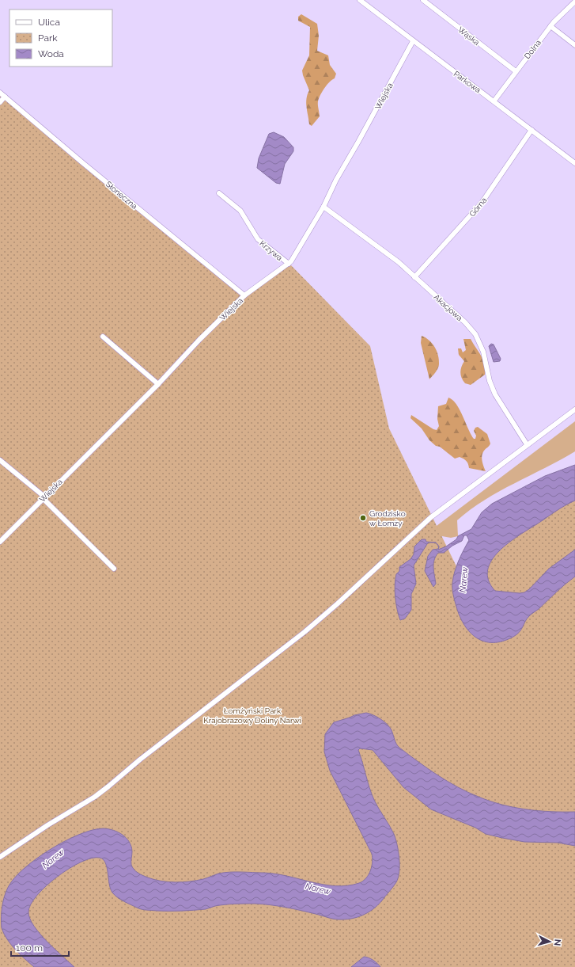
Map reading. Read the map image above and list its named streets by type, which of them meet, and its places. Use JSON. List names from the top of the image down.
{
  "streets": {
    "street": [
      "Wąska",
      "Dolna",
      "Parkowa",
      "Wiejska",
      "Słoneczna",
      "Górna",
      "Krzywa",
      "Akacjowa"
    ]
  },
  "crossings": [
    ["Wąska", "Dolna"],
    ["Dolna", "Parkowa"],
    ["Parkowa", "Wiejska"],
    ["Parkowa", "Górna"],
    ["Wiejska", "Słoneczna"],
    ["Wiejska", "Krzywa"],
    ["Wiejska", "Akacjowa"],
    ["Górna", "Akacjowa"]
  ],
  "water": ["Narew"],
  "parks": ["Łomżyński Park Krajobrazowy Doliny Narwi"],
  "places": ["Grodzisko w Łomży"],
  "legend": ["Ulica", "Park", "Woda"],
  "scale_bar": "100 m",
  "north": "right"
}
